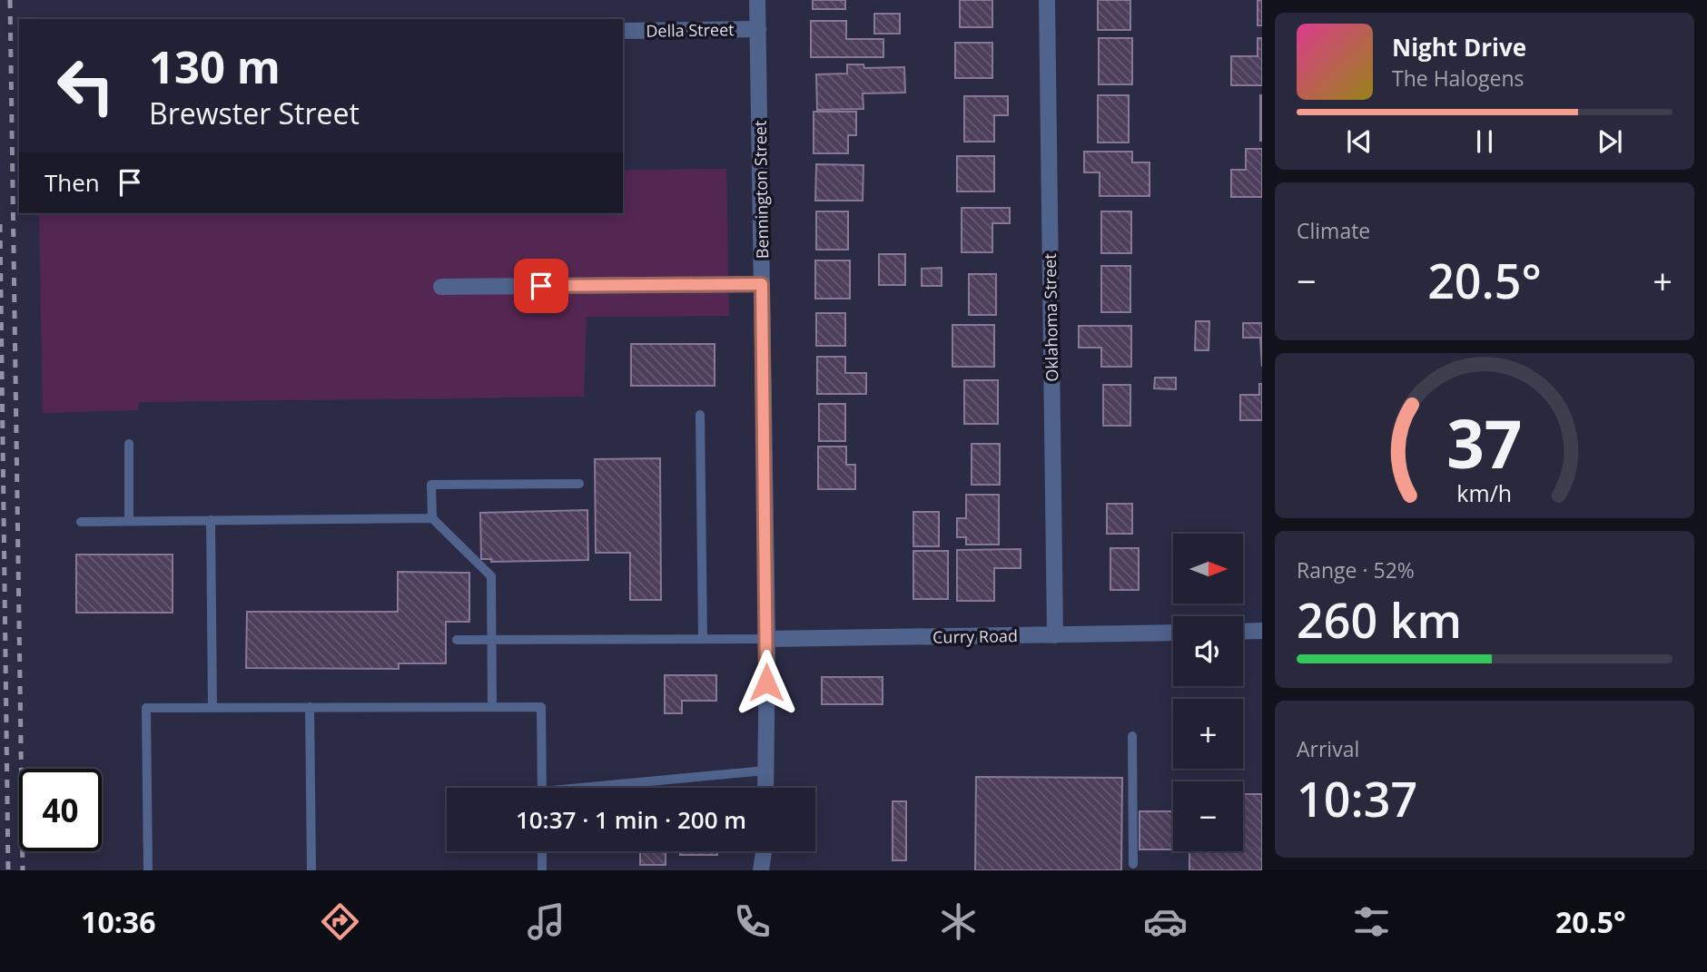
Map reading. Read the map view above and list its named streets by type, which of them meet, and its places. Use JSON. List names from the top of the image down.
{
  "streets": {
    "street": [
      "Della Street",
      "Bennington Street",
      "Oklahoma Street",
      "Curry Road"
    ]
  },
  "crossings": [
    ["Della Street", "Bennington Street"],
    ["Bennington Street", "Curry Road"],
    ["Oklahoma Street", "Curry Road"]
  ],
  "north": "right",
  "page": {
    "turn": ["130 m", "Brewster Street"],
    "song": ["Night Drive", "The Halogens"],
    "then": "Then",
    "tile": [
      "Climate",
      ["Range · 52%", "260 km"],
      ["Arrival", "10:37"]
    ],
    "heat": ["−", "20.5°", "+"],
    "map_buttons": ["+", "−"],
    "limit": "40",
    "trip": "10:37 · 1 min · 200 m",
    "tabs": ["10:36", "20.5°"],
    "gauge": ["37", "km/h"]
  }
}
